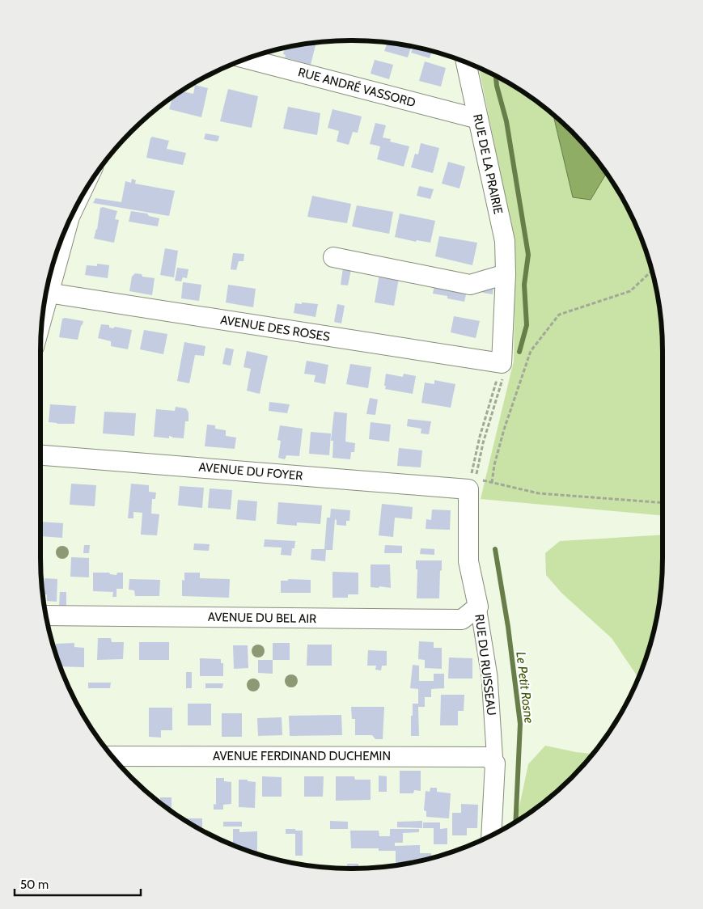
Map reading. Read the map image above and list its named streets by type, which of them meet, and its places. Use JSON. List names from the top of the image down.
{
  "streets": {
    "street": [
      "RUE ANDRÉ VASSORD",
      "RUE DE LA PRAIRIE",
      "AVENUE DES ROSES",
      "AVENUE DU FOYER",
      "AVENUE DU BEL AIR",
      "RUE DU RUISSEAU",
      "AVENUE FERDINAND DUCHEMIN"
    ]
  },
  "crossings": [
    ["RUE ANDRÉ VASSORD", "RUE DE LA PRAIRIE"],
    ["RUE DE LA PRAIRIE", "AVENUE DES ROSES"],
    ["AVENUE DU FOYER", "RUE DU RUISSEAU"],
    ["AVENUE DU BEL AIR", "RUE DU RUISSEAU"],
    ["RUE DU RUISSEAU", "AVENUE FERDINAND DUCHEMIN"]
  ],
  "water": ["Le Petit Rosne"],
  "scale_bar": "50 m"
}
